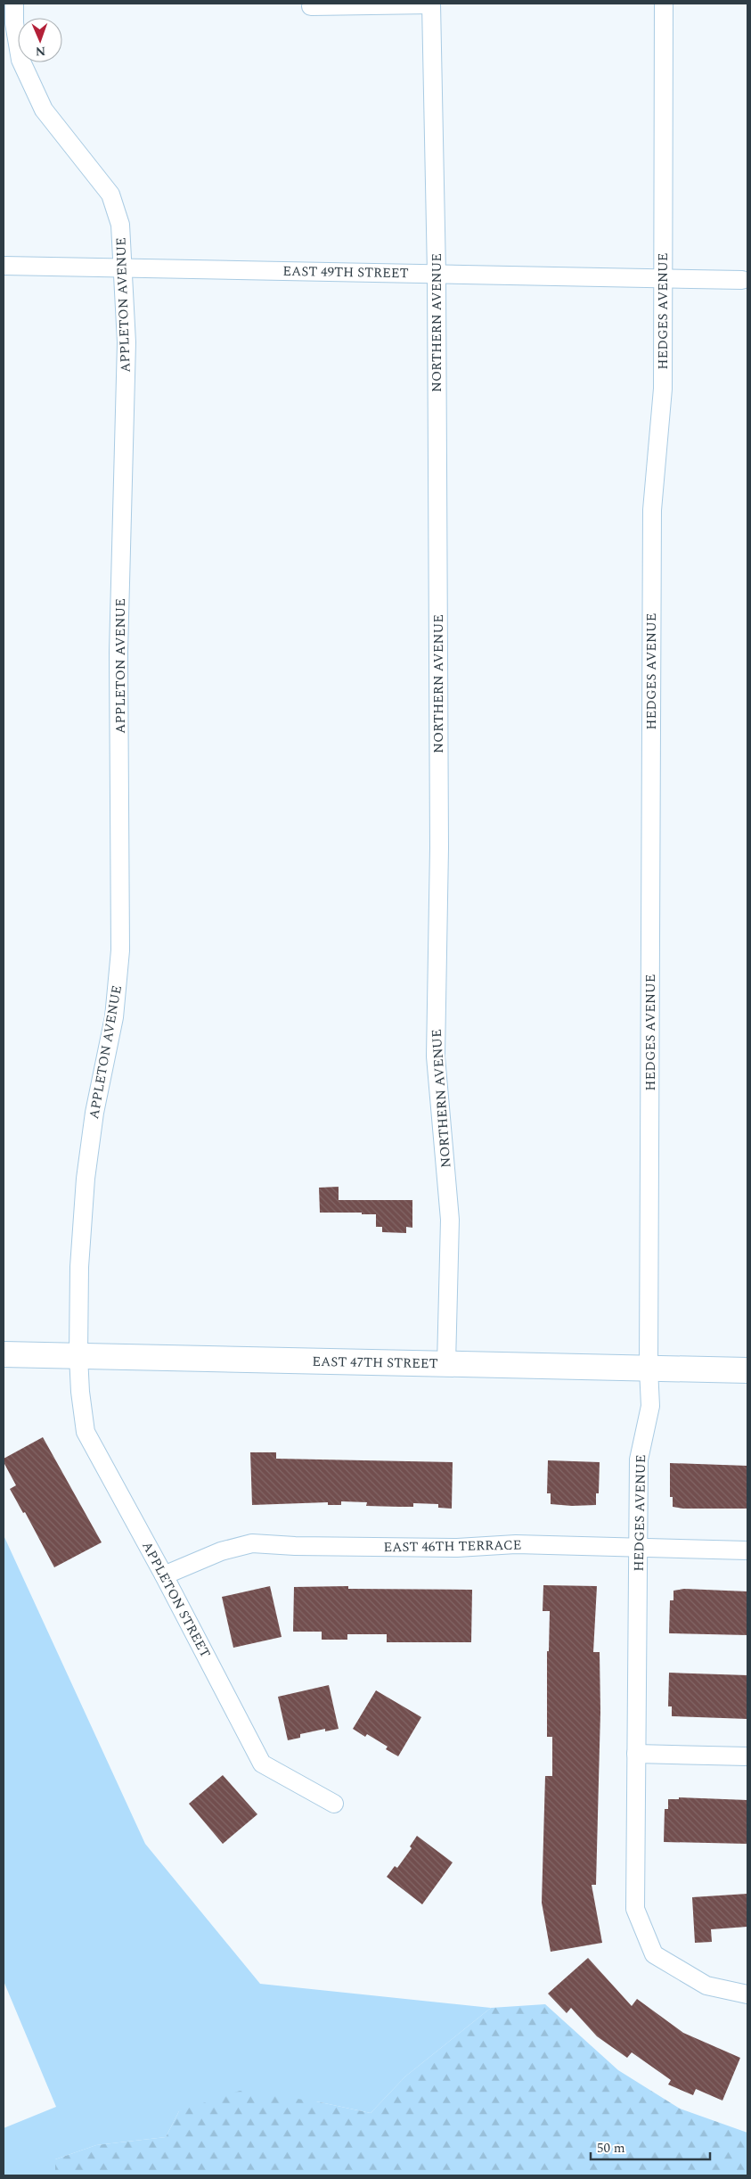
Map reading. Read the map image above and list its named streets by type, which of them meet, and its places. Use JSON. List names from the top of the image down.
{
  "streets": {
    "main road": ["EAST 47TH STREET"],
    "street": [
      "EAST 49TH STREET",
      "APPLETON AVENUE",
      "HEDGES AVENUE",
      "NORTHERN AVENUE",
      "EAST 46TH TERRACE",
      "APPLETON STREET"
    ]
  },
  "crossings": [
    ["EAST 49TH STREET", "APPLETON AVENUE"],
    ["EAST 49TH STREET", "HEDGES AVENUE"],
    ["EAST 49TH STREET", "NORTHERN AVENUE"],
    ["APPLETON AVENUE", "EAST 47TH STREET"],
    ["APPLETON AVENUE", "APPLETON STREET"],
    ["HEDGES AVENUE", "EAST 47TH STREET"],
    ["HEDGES AVENUE", "EAST 46TH TERRACE"],
    ["NORTHERN AVENUE", "EAST 47TH STREET"],
    ["EAST 47TH STREET", "APPLETON STREET"],
    ["EAST 46TH TERRACE", "APPLETON STREET"]
  ],
  "scale_bar": "50 m",
  "north": "bottom"
}
